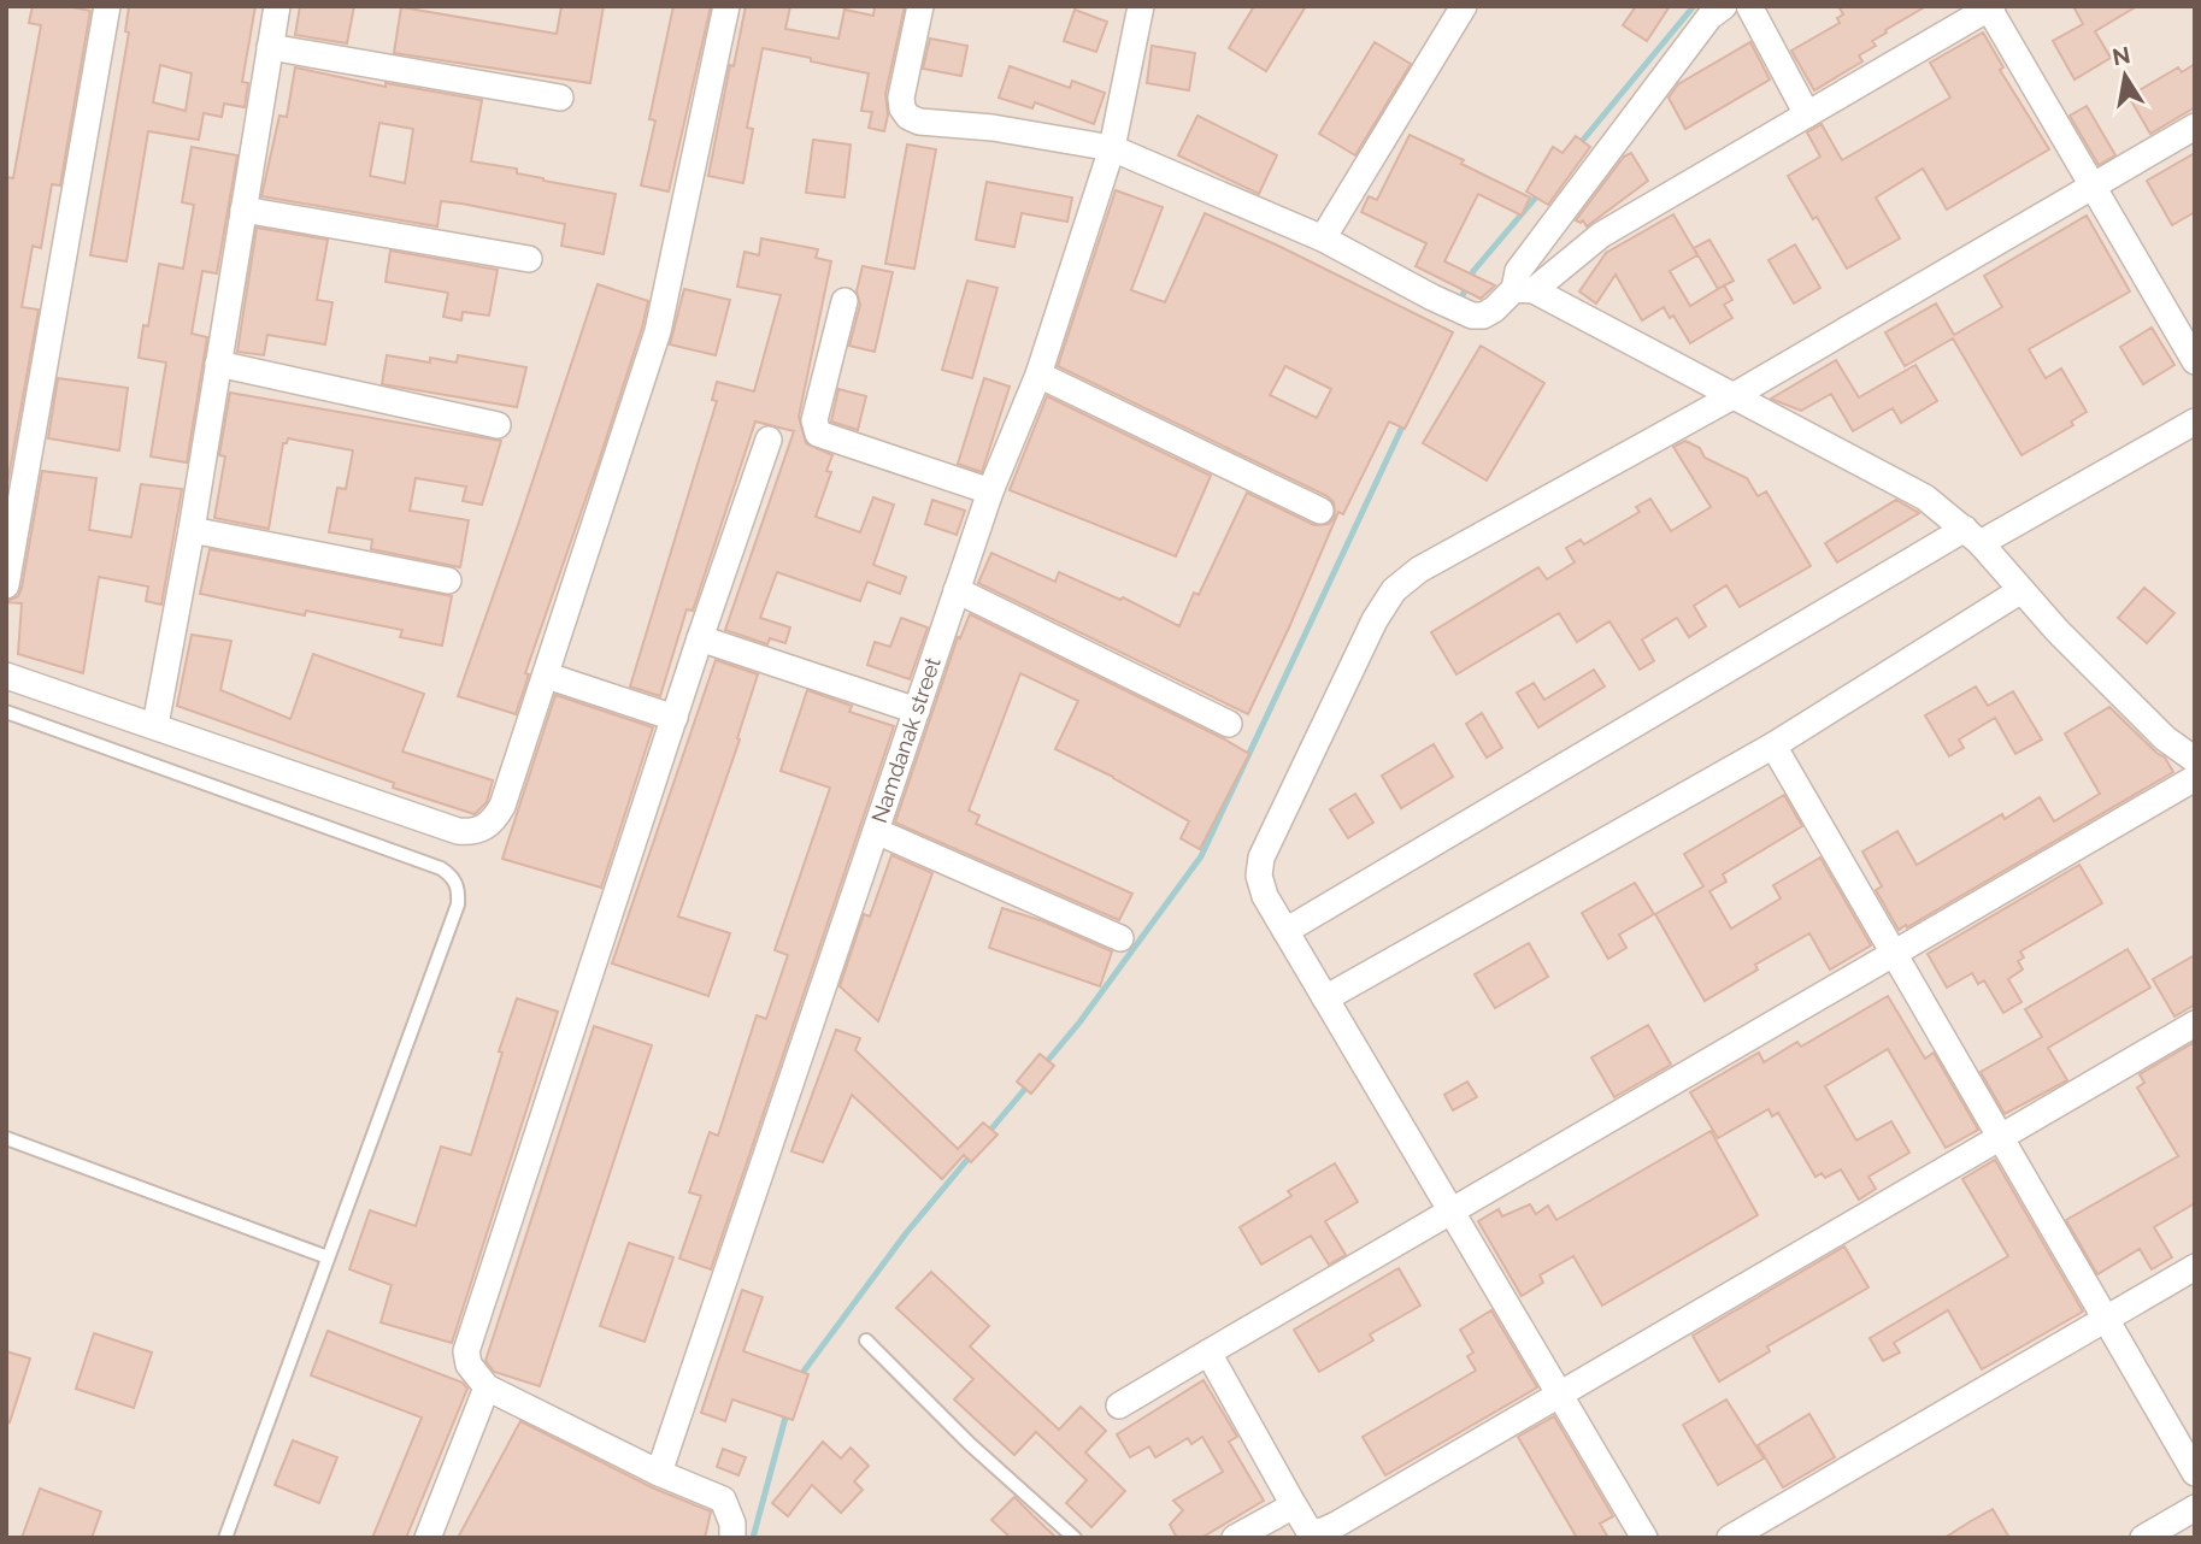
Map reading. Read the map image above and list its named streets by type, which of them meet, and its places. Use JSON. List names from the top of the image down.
{
  "streets": {
    "street": ["Namdanak street"]
  },
  "north": "top"
}
